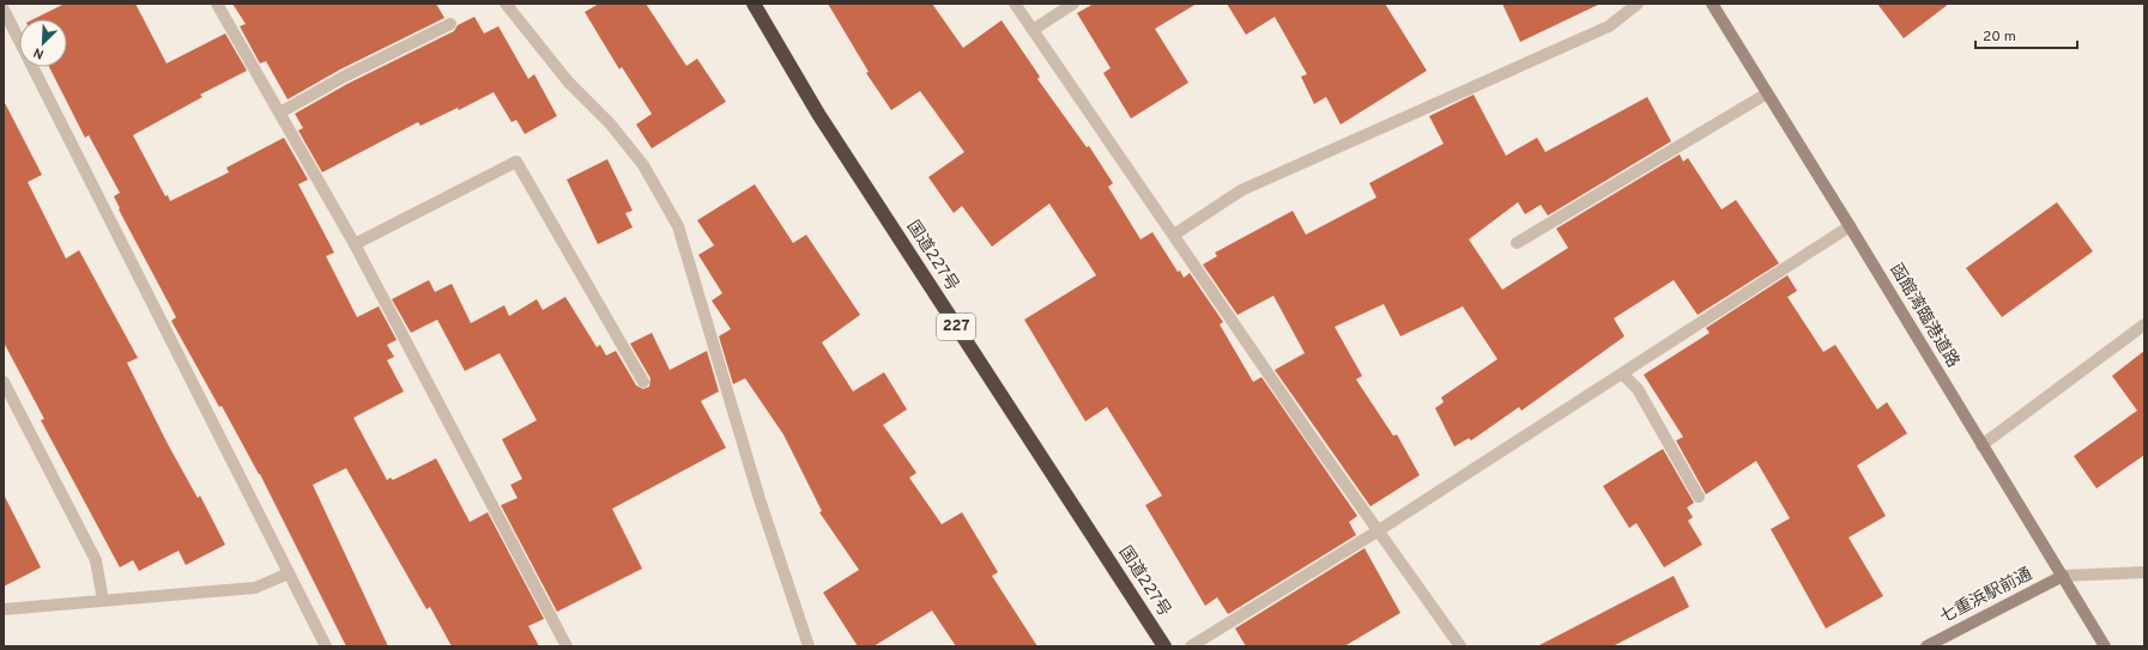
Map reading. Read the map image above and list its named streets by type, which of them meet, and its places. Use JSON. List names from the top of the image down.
{
  "streets": {
    "highway": ["国道227号", "227"],
    "street": ["函館湾臨港道路", "七重浜駅前通"]
  },
  "crossings": [
    ["函館湾臨港道路", "七重浜駅前通"]
  ],
  "scale_bar": "20 m",
  "north": "bottom left"
}
